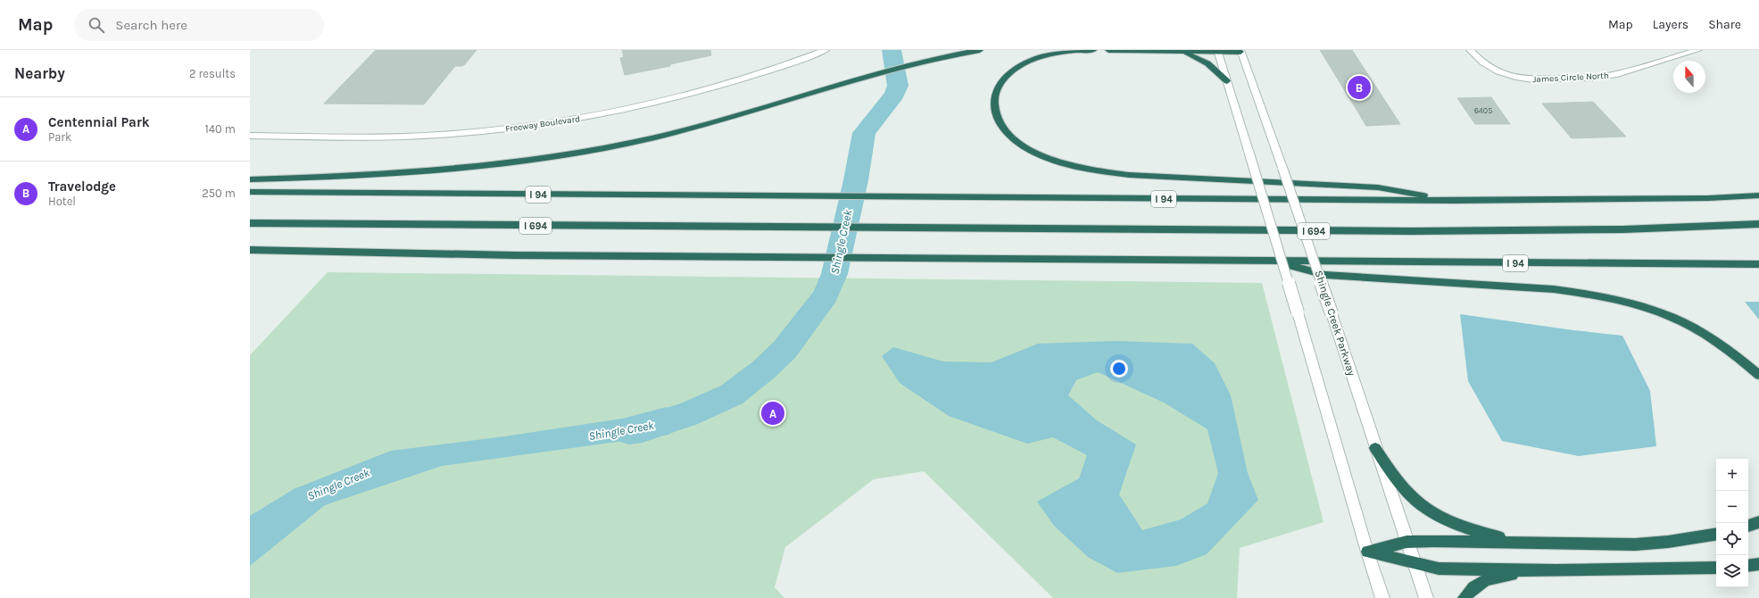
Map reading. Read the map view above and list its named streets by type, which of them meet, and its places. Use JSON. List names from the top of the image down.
{
  "streets": {
    "highway": ["I 94", "I 694"],
    "street": ["James Circle North", "Freeway Boulevard", "Shingle Creek Parkway"]
  },
  "water": ["Shingle Creek"],
  "house_numbers": ["6405"],
  "north": "top",
  "page": {
    "header": "Map",
    "search": "Search here",
    "nav": ["Map", "Layers", "Share"],
    "heading": ["Nearby", "2 results"],
    "pins": ["B", "A"],
    "list": [
      {
        "mark": "A",
        "name": "Centennial Park",
        "note": "Park",
        "value": "140 m"
      },
      {
        "mark": "B",
        "name": "Travelodge",
        "note": "Hotel",
        "value": "250 m"
      }
    ],
    "map_buttons": ["+", "−"]
  }
}
